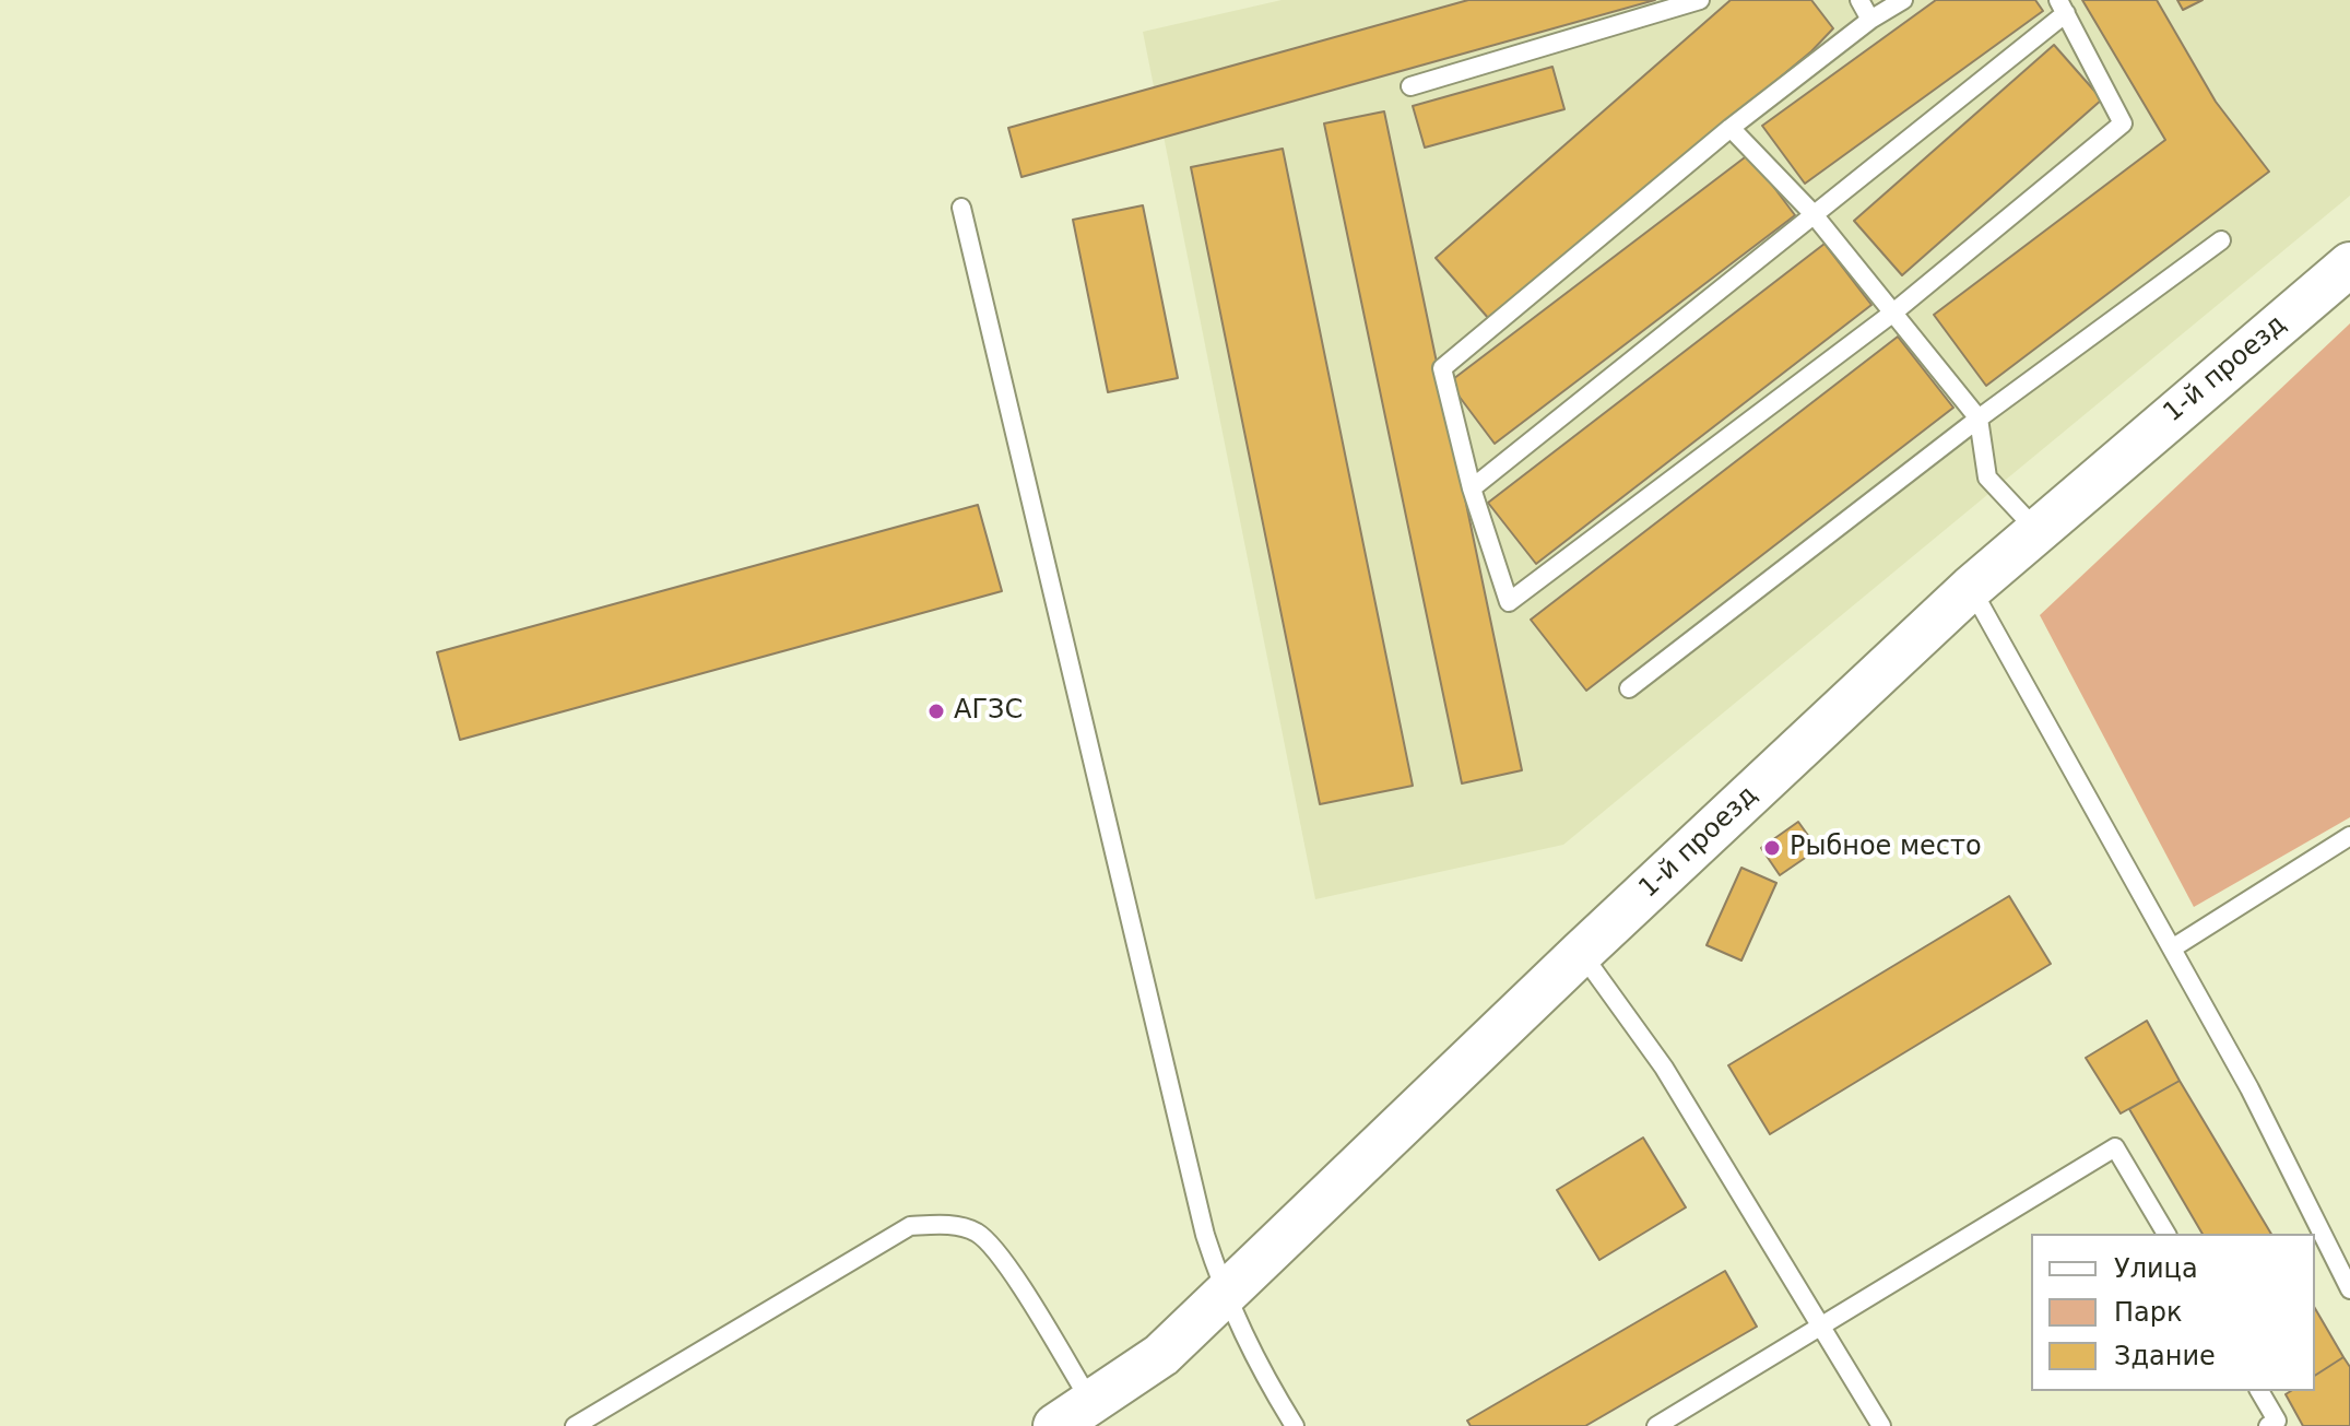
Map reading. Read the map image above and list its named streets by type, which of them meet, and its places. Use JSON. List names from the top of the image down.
{
  "streets": {
    "street": ["1-й проезд"]
  },
  "places": ["АГЗС", "Рыбное место"],
  "legend": ["Улица", "Парк", "Здание"]
}
